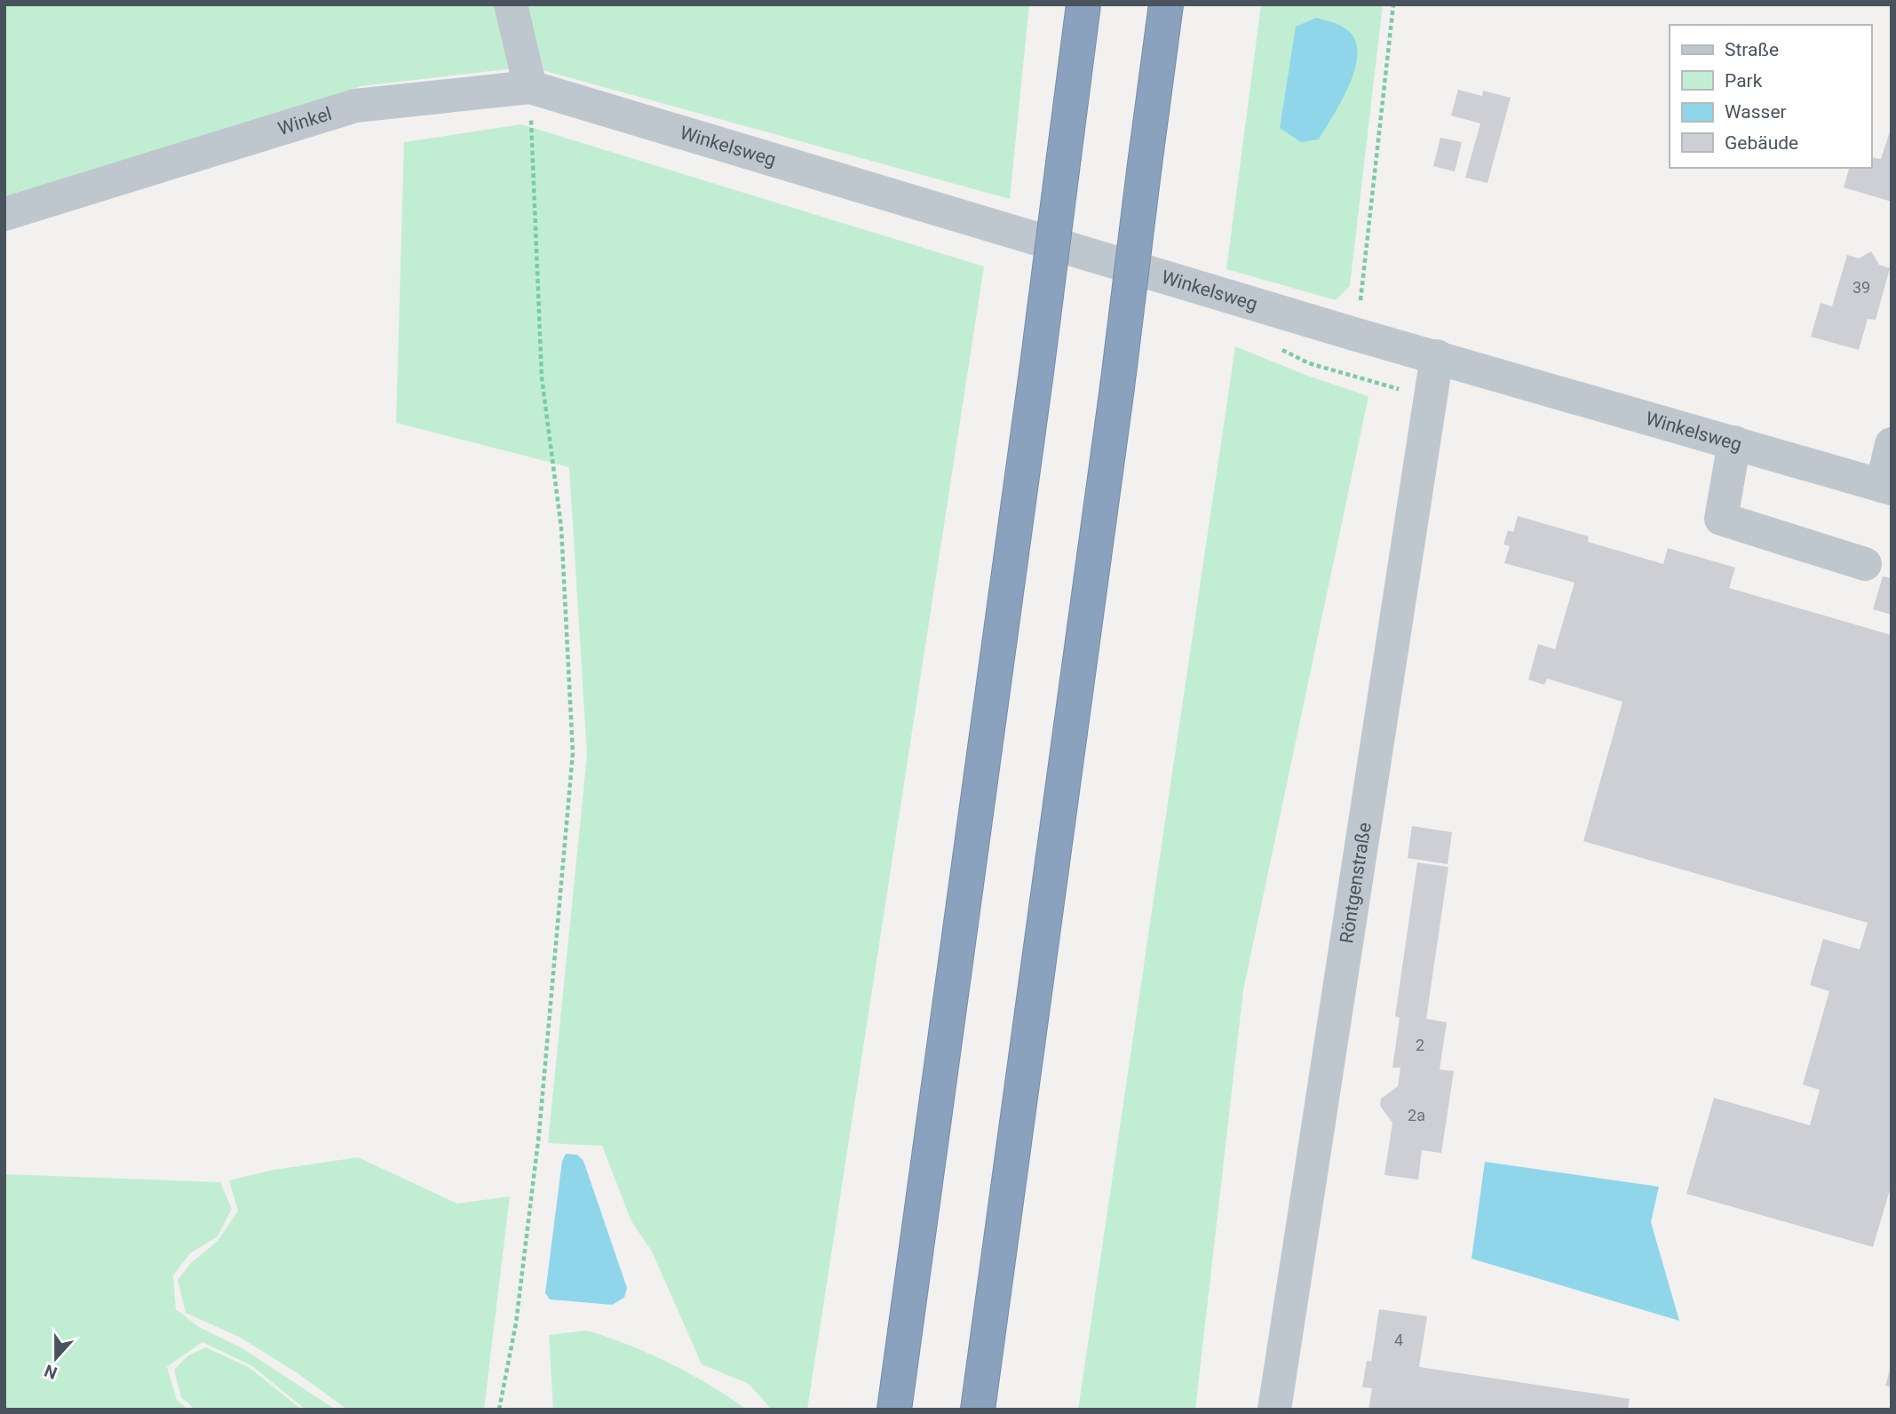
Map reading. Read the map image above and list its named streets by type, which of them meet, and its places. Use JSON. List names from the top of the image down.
{
  "streets": {
    "street": ["Winkel", "Winkelsweg", "Röntgenstraße"]
  },
  "crossings": [
    ["Winkel", "Winkelsweg"],
    ["Winkelsweg", "Röntgenstraße"]
  ],
  "house_numbers": [
    "39",
    "2",
    "2a",
    "4"
  ],
  "legend": [
    "Straße",
    "Park",
    "Wasser",
    "Gebäude"
  ],
  "north": "bottom"
}
